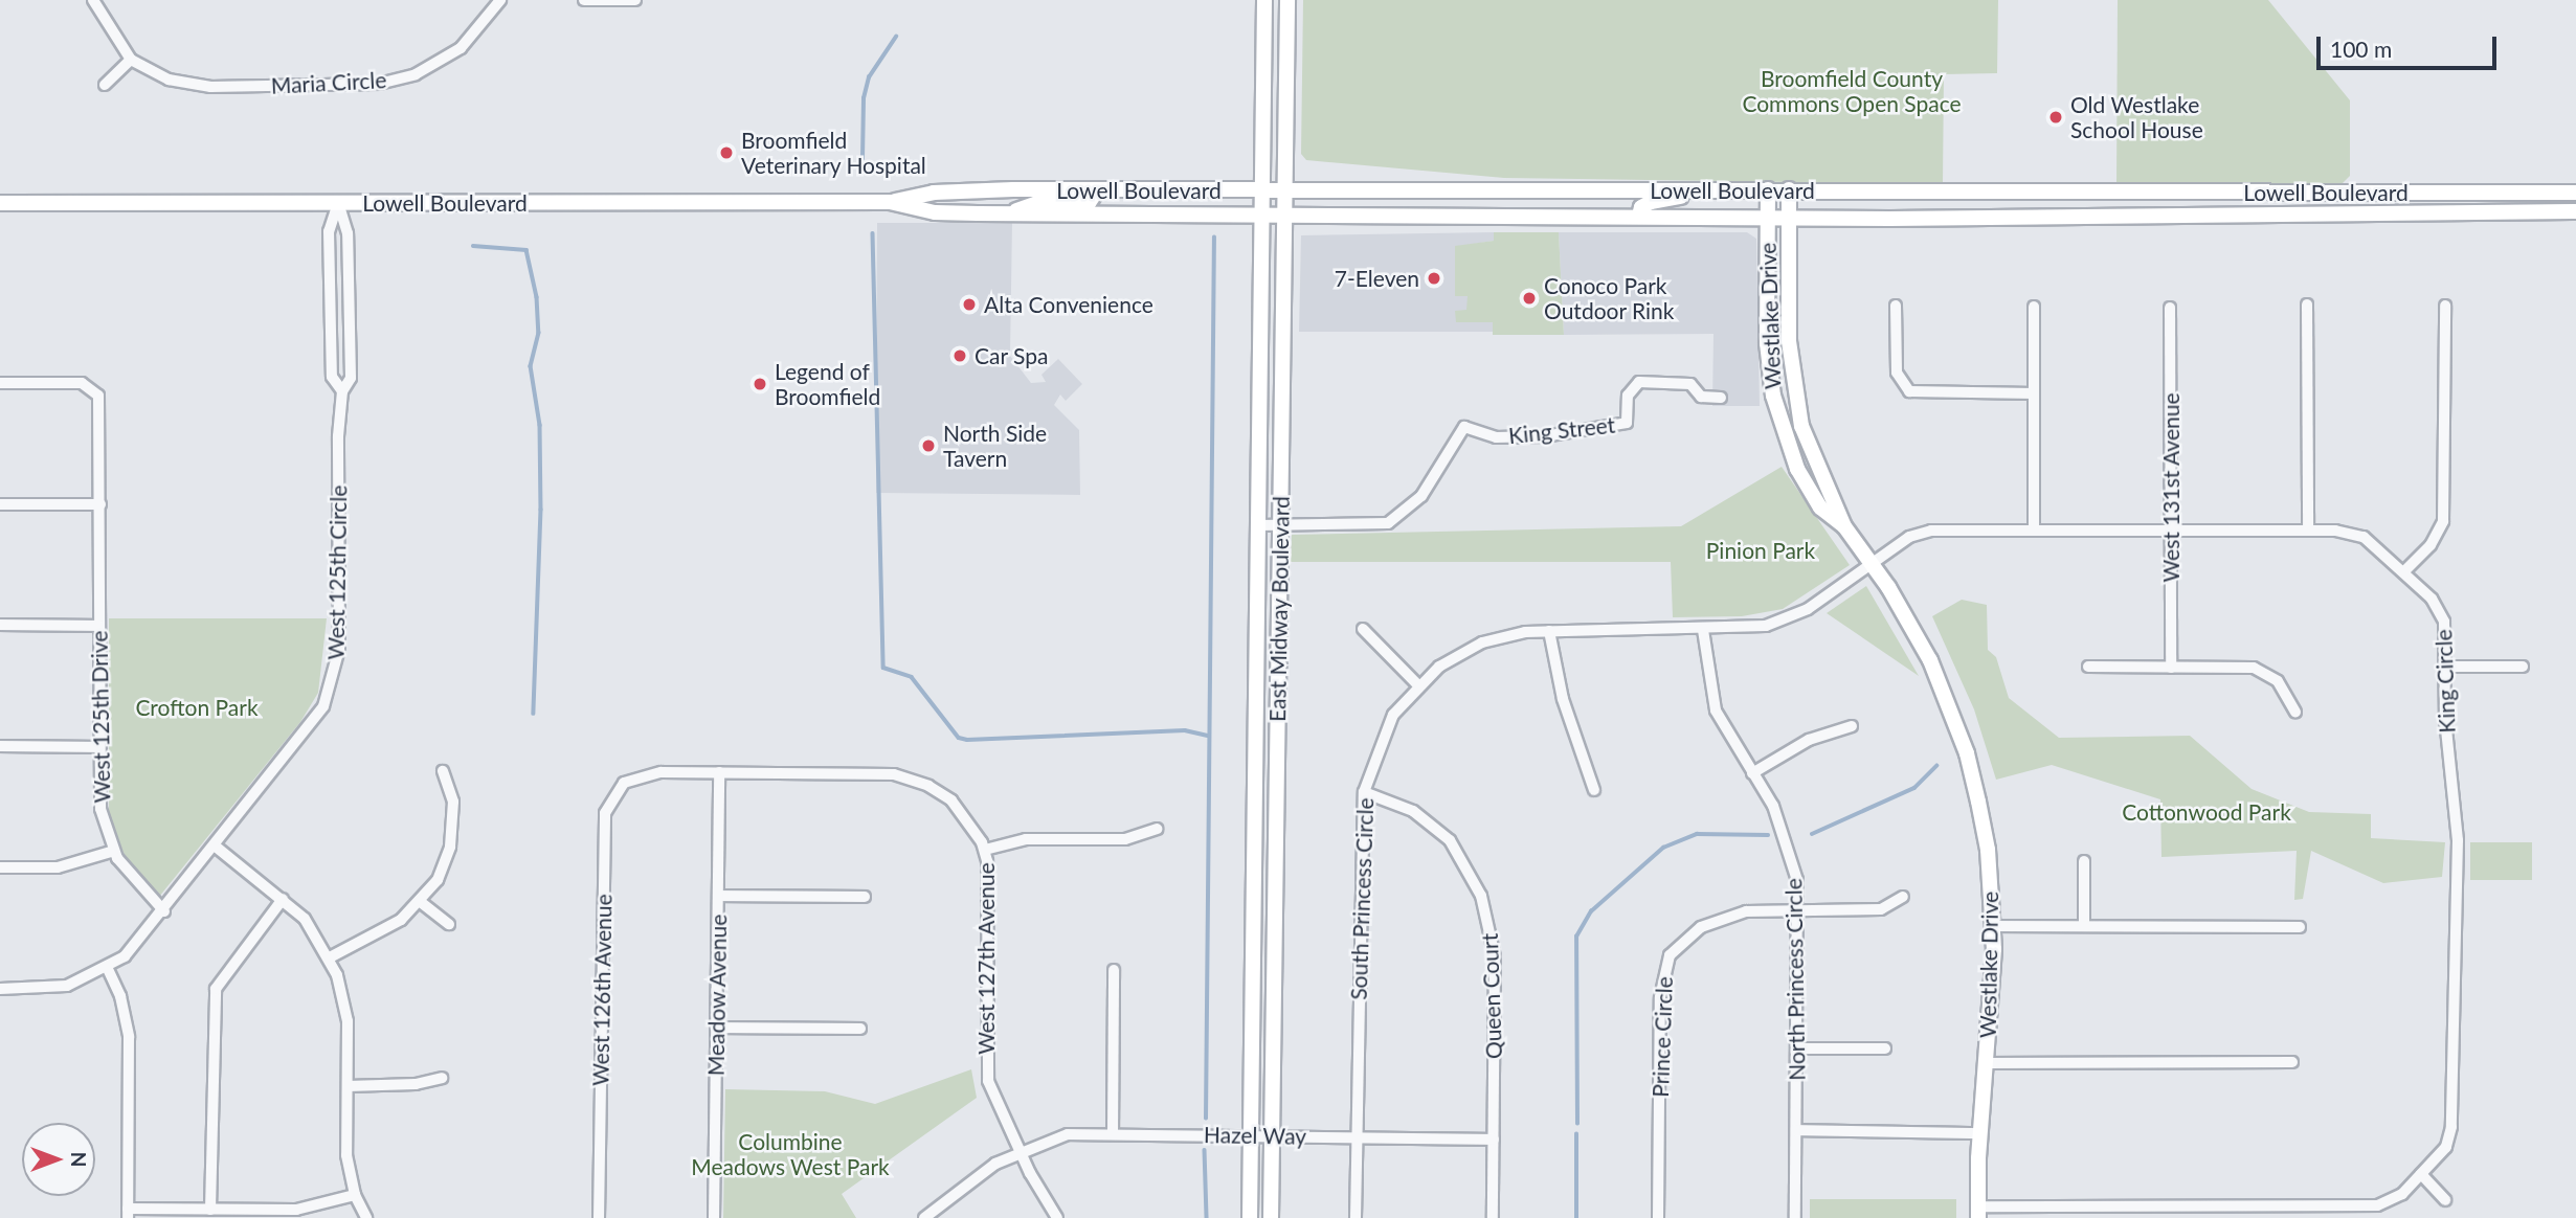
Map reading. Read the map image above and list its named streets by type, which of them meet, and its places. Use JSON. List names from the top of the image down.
{
  "streets": {
    "main road": ["Lowell Boulevard", "Westlake Drive", "East Midway Boulevard"],
    "street": [
      "Maria Circle",
      "King Street",
      "West 131st Avenue",
      "West 125th Circle",
      "King Circle",
      "West 125th Drive",
      "South Princess Circle",
      "West 127th Avenue",
      "North Princess Circle",
      "West 126th Avenue",
      "Meadow Avenue",
      "Queen Court",
      "Prince Circle",
      "Hazel Way"
    ]
  },
  "crossings": [
    ["Lowell Boulevard", "Westlake Drive"],
    ["Lowell Boulevard", "West 125th Circle"],
    ["Lowell Boulevard", "East Midway Boulevard"],
    ["Westlake Drive", "King Circle"],
    ["Westlake Drive", "South Princess Circle"],
    ["King Street", "East Midway Boulevard"],
    ["West 131st Avenue", "King Circle"],
    ["East Midway Boulevard", "Hazel Way"],
    ["King Circle", "South Princess Circle"],
    ["South Princess Circle", "North Princess Circle"],
    ["South Princess Circle", "Queen Court"],
    ["South Princess Circle", "Hazel Way"],
    ["West 127th Avenue", "West 126th Avenue"],
    ["West 127th Avenue", "Meadow Avenue"],
    ["West 127th Avenue", "Hazel Way"],
    ["North Princess Circle", "Prince Circle"],
    ["Queen Court", "Hazel Way"]
  ],
  "parks": [
    "Broomfield County Commons Open Space",
    "Pinion Park",
    "Crofton Park",
    "Cottonwood Park",
    "Columbine Meadows West Park"
  ],
  "places": [
    "Old Westlake School House",
    "Broomfield Veterinary Hospital",
    "7-Eleven",
    "Conoco Park Outdoor Rink",
    "Alta Convenience",
    "Car Spa",
    "Legend of Broomfield",
    "North Side Tavern"
  ],
  "scale_bar": "100 m",
  "north": "right"
}
